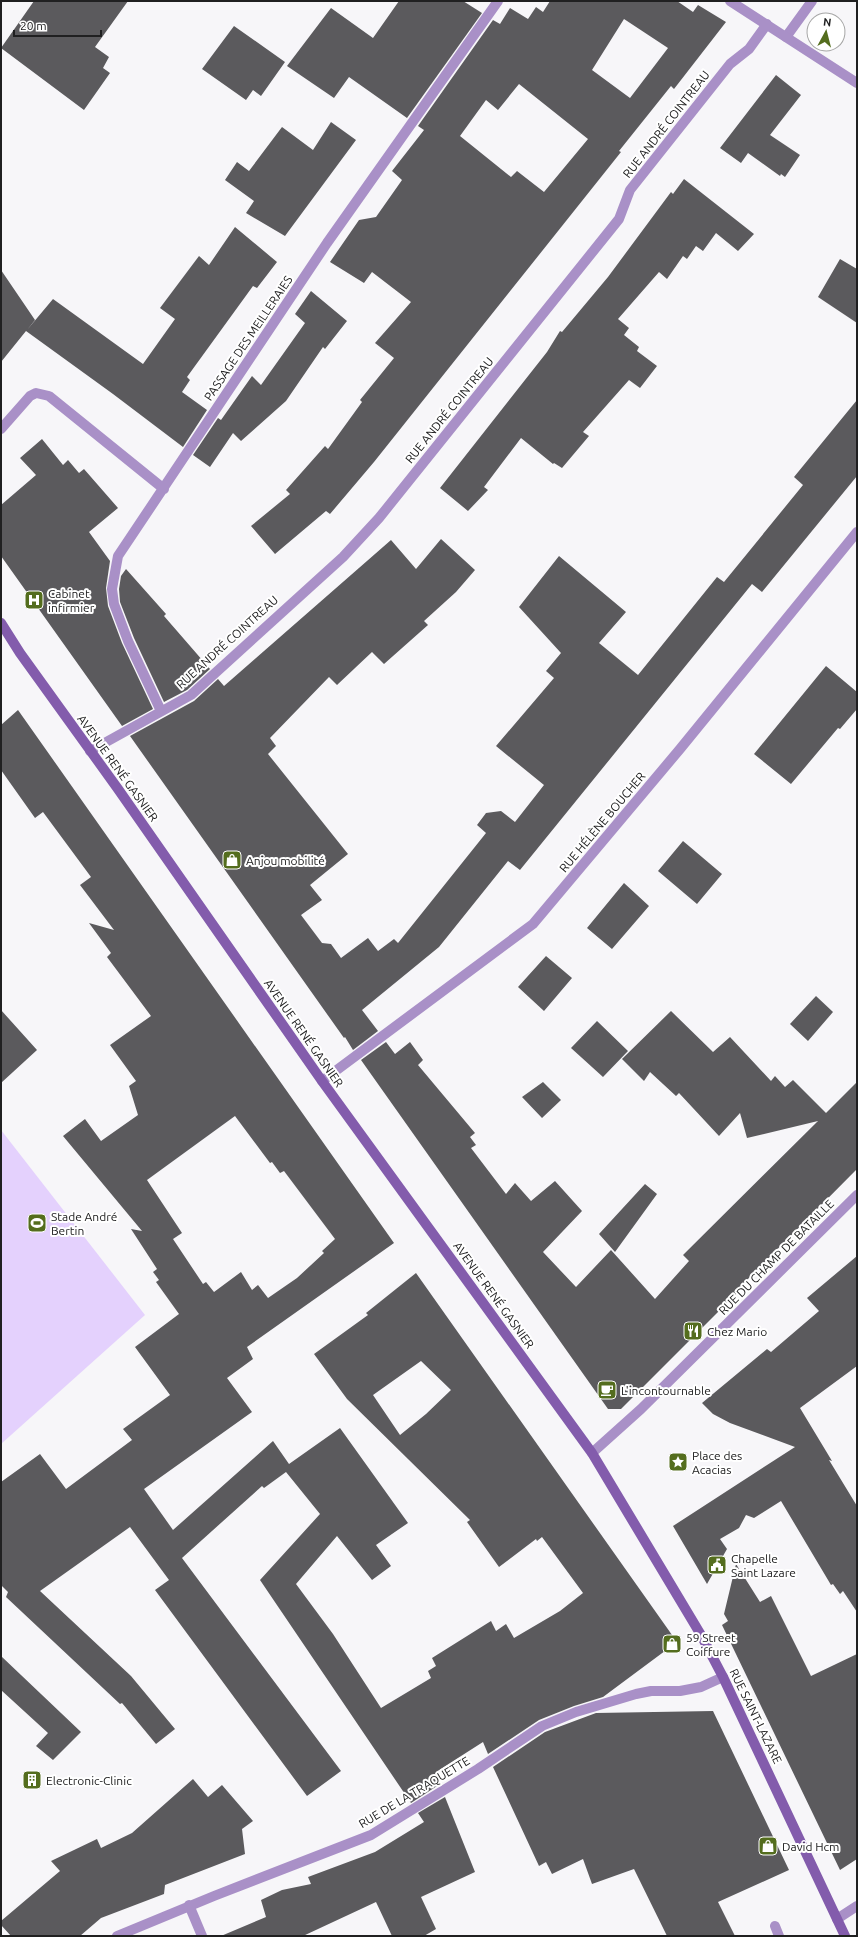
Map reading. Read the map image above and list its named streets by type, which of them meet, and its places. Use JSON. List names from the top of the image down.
{
  "streets": {
    "main road": ["AVENUE RENÉ GASNIER", "RUE SAINT-LAZARE"],
    "street": [
      "RUE ANDRÉ COINTREAU",
      "PASSAGE DES MEILLERAIES",
      "RUE HÉLÈNE BOUCHER",
      "RUE DU CHAMP DE BATAILLE",
      "RUE DE LA TRAQUETTE"
    ]
  },
  "crossings": [
    ["RUE ANDRÉ COINTREAU", "PASSAGE DES MEILLERAIES"],
    ["RUE ANDRÉ COINTREAU", "AVENUE RENÉ GASNIER"],
    ["AVENUE RENÉ GASNIER", "RUE HÉLÈNE BOUCHER"],
    ["AVENUE RENÉ GASNIER", "RUE DU CHAMP DE BATAILLE"],
    ["AVENUE RENÉ GASNIER", "RUE SAINT-LAZARE"],
    ["RUE DU CHAMP DE BATAILLE", "RUE SAINT-LAZARE"],
    ["RUE SAINT-LAZARE", "RUE DE LA TRAQUETTE"]
  ],
  "places": {
    "hospital": ["Cabinet infirmier"],
    "shop": ["Anjou mobilité", "59 Street Coiffure", "David Hcm"],
    "sports": ["Stade André Bertin"],
    "restaurant": ["Chez Mario"],
    "cafe": ["L'incontournable"],
    "place": ["Place des Acacias"],
    "public building": ["Chapelle Saint Lazare"],
    "building": ["Electronic-Clinic"]
  },
  "scale_bar": "20 m",
  "north": "top"
}
